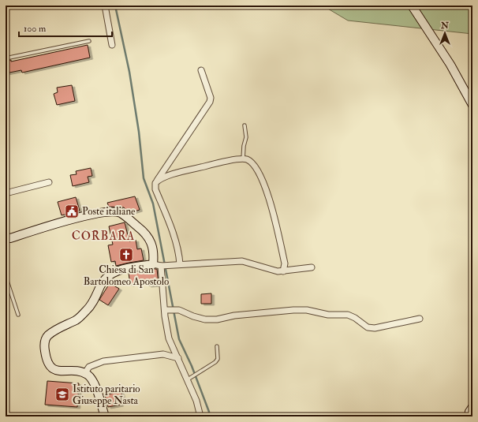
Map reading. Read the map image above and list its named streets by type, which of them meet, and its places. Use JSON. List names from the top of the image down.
{
  "districts": ["CORBARA"],
  "places": {
    "public building": ["Poste italiane"],
    "church": ["Chiesa di San Bartolomeo Apostolo"],
    "school or university": ["Istituto paritario Giuseppe Nasta"]
  },
  "scale_bar": "100 m",
  "north": "top"
}
